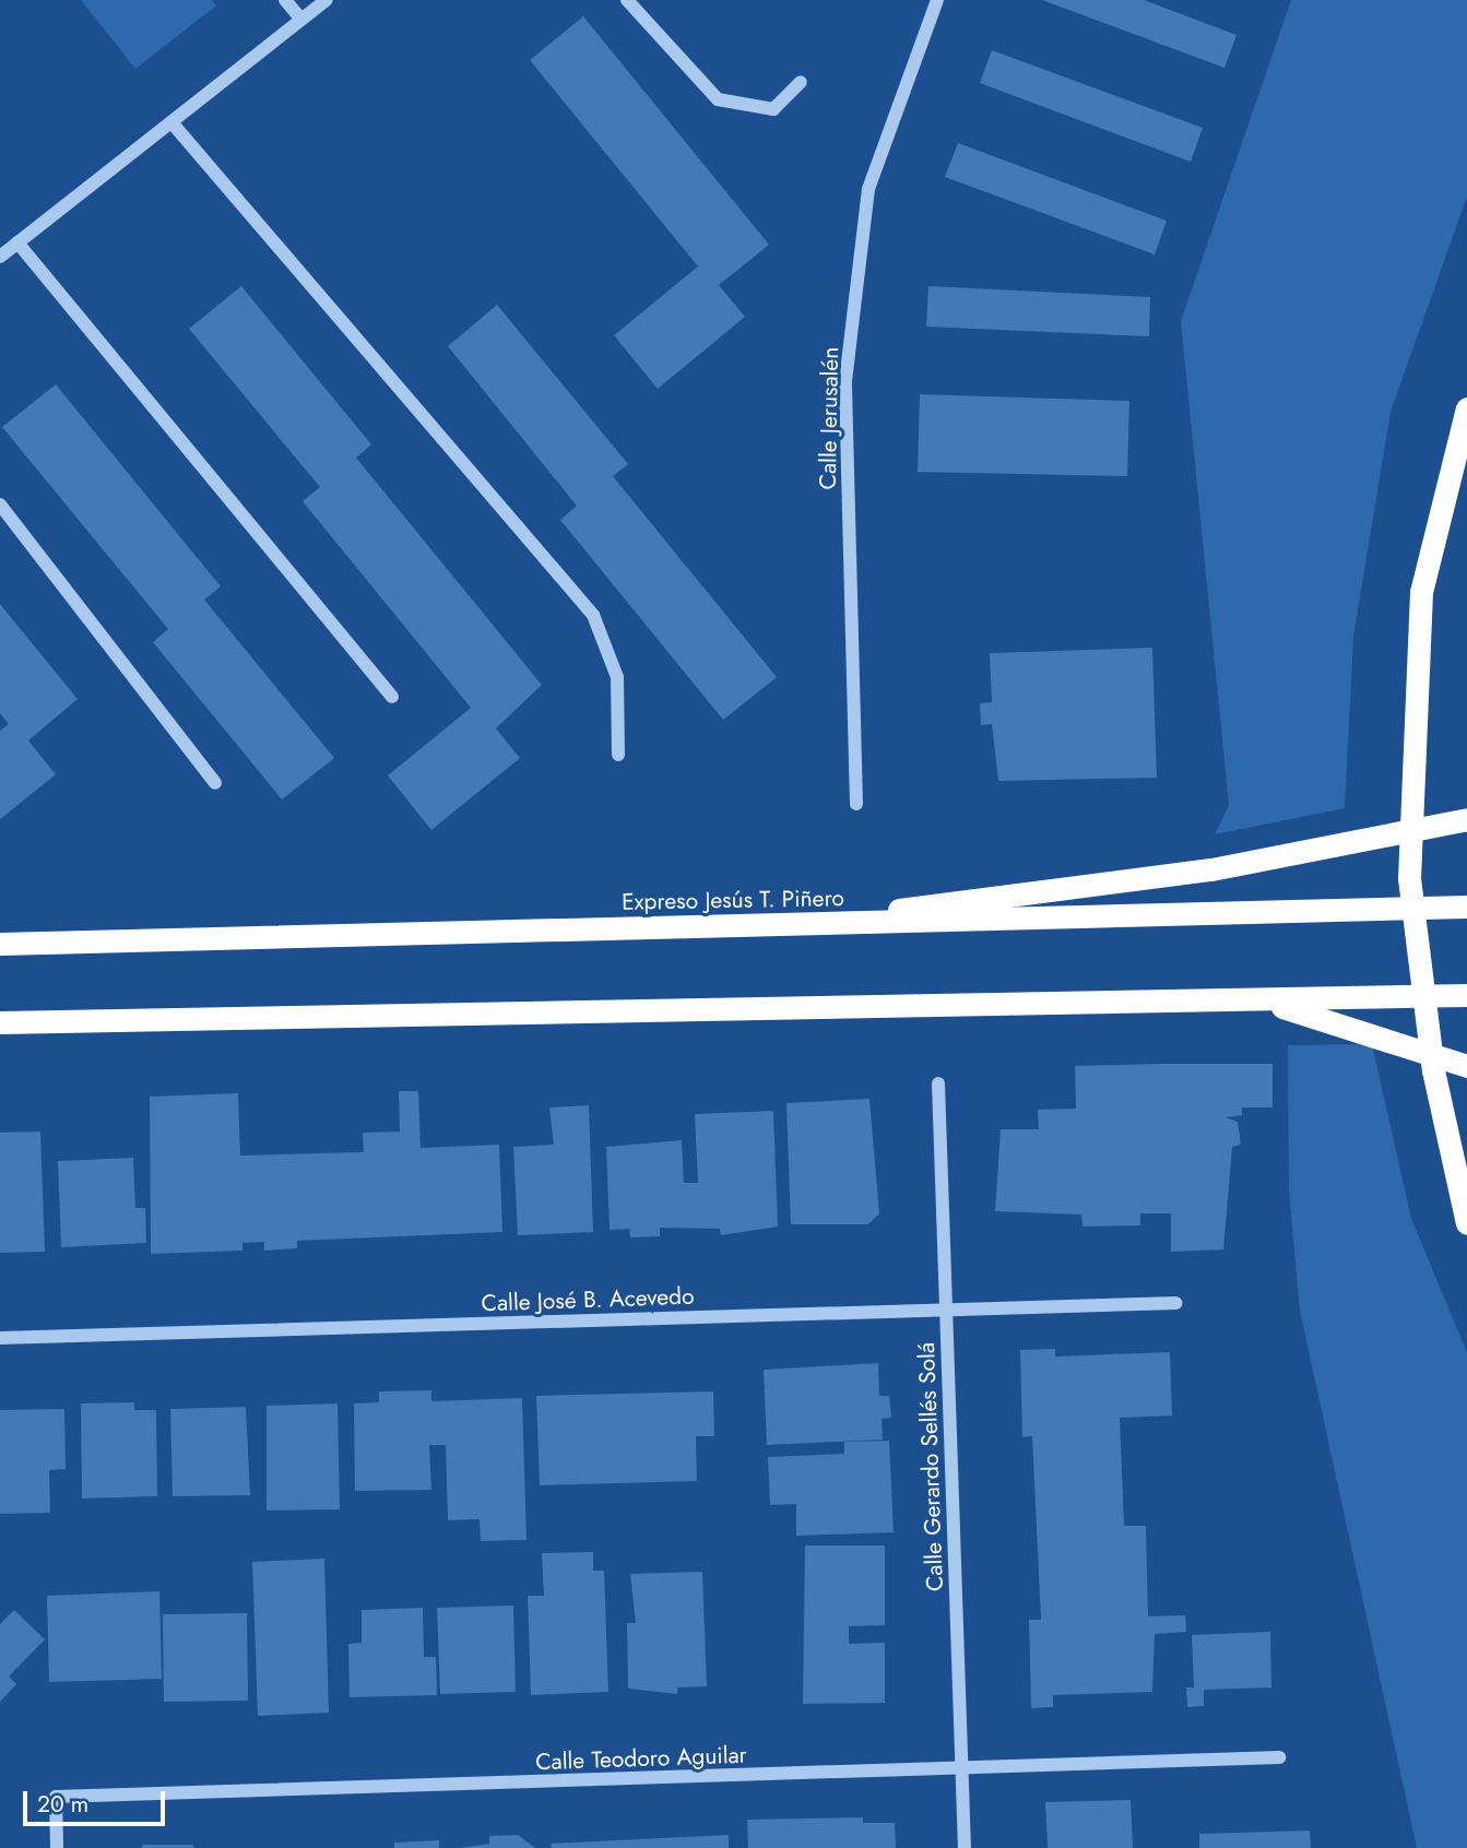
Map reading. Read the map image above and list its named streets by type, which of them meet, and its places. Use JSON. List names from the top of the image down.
{
  "streets": {
    "highway": ["Expreso Jesús T. Piñero"],
    "street": [
      "Calle Jerusalén",
      "Calle José B. Acevedo",
      "Calle Gerardo Sellés Solá",
      "Calle Teodoro Aguilar"
    ]
  },
  "crossings": [
    ["Calle José B. Acevedo", "Calle Gerardo Sellés Solá"],
    ["Calle Gerardo Sellés Solá", "Calle Teodoro Aguilar"]
  ],
  "scale_bar": "20 m"
}
